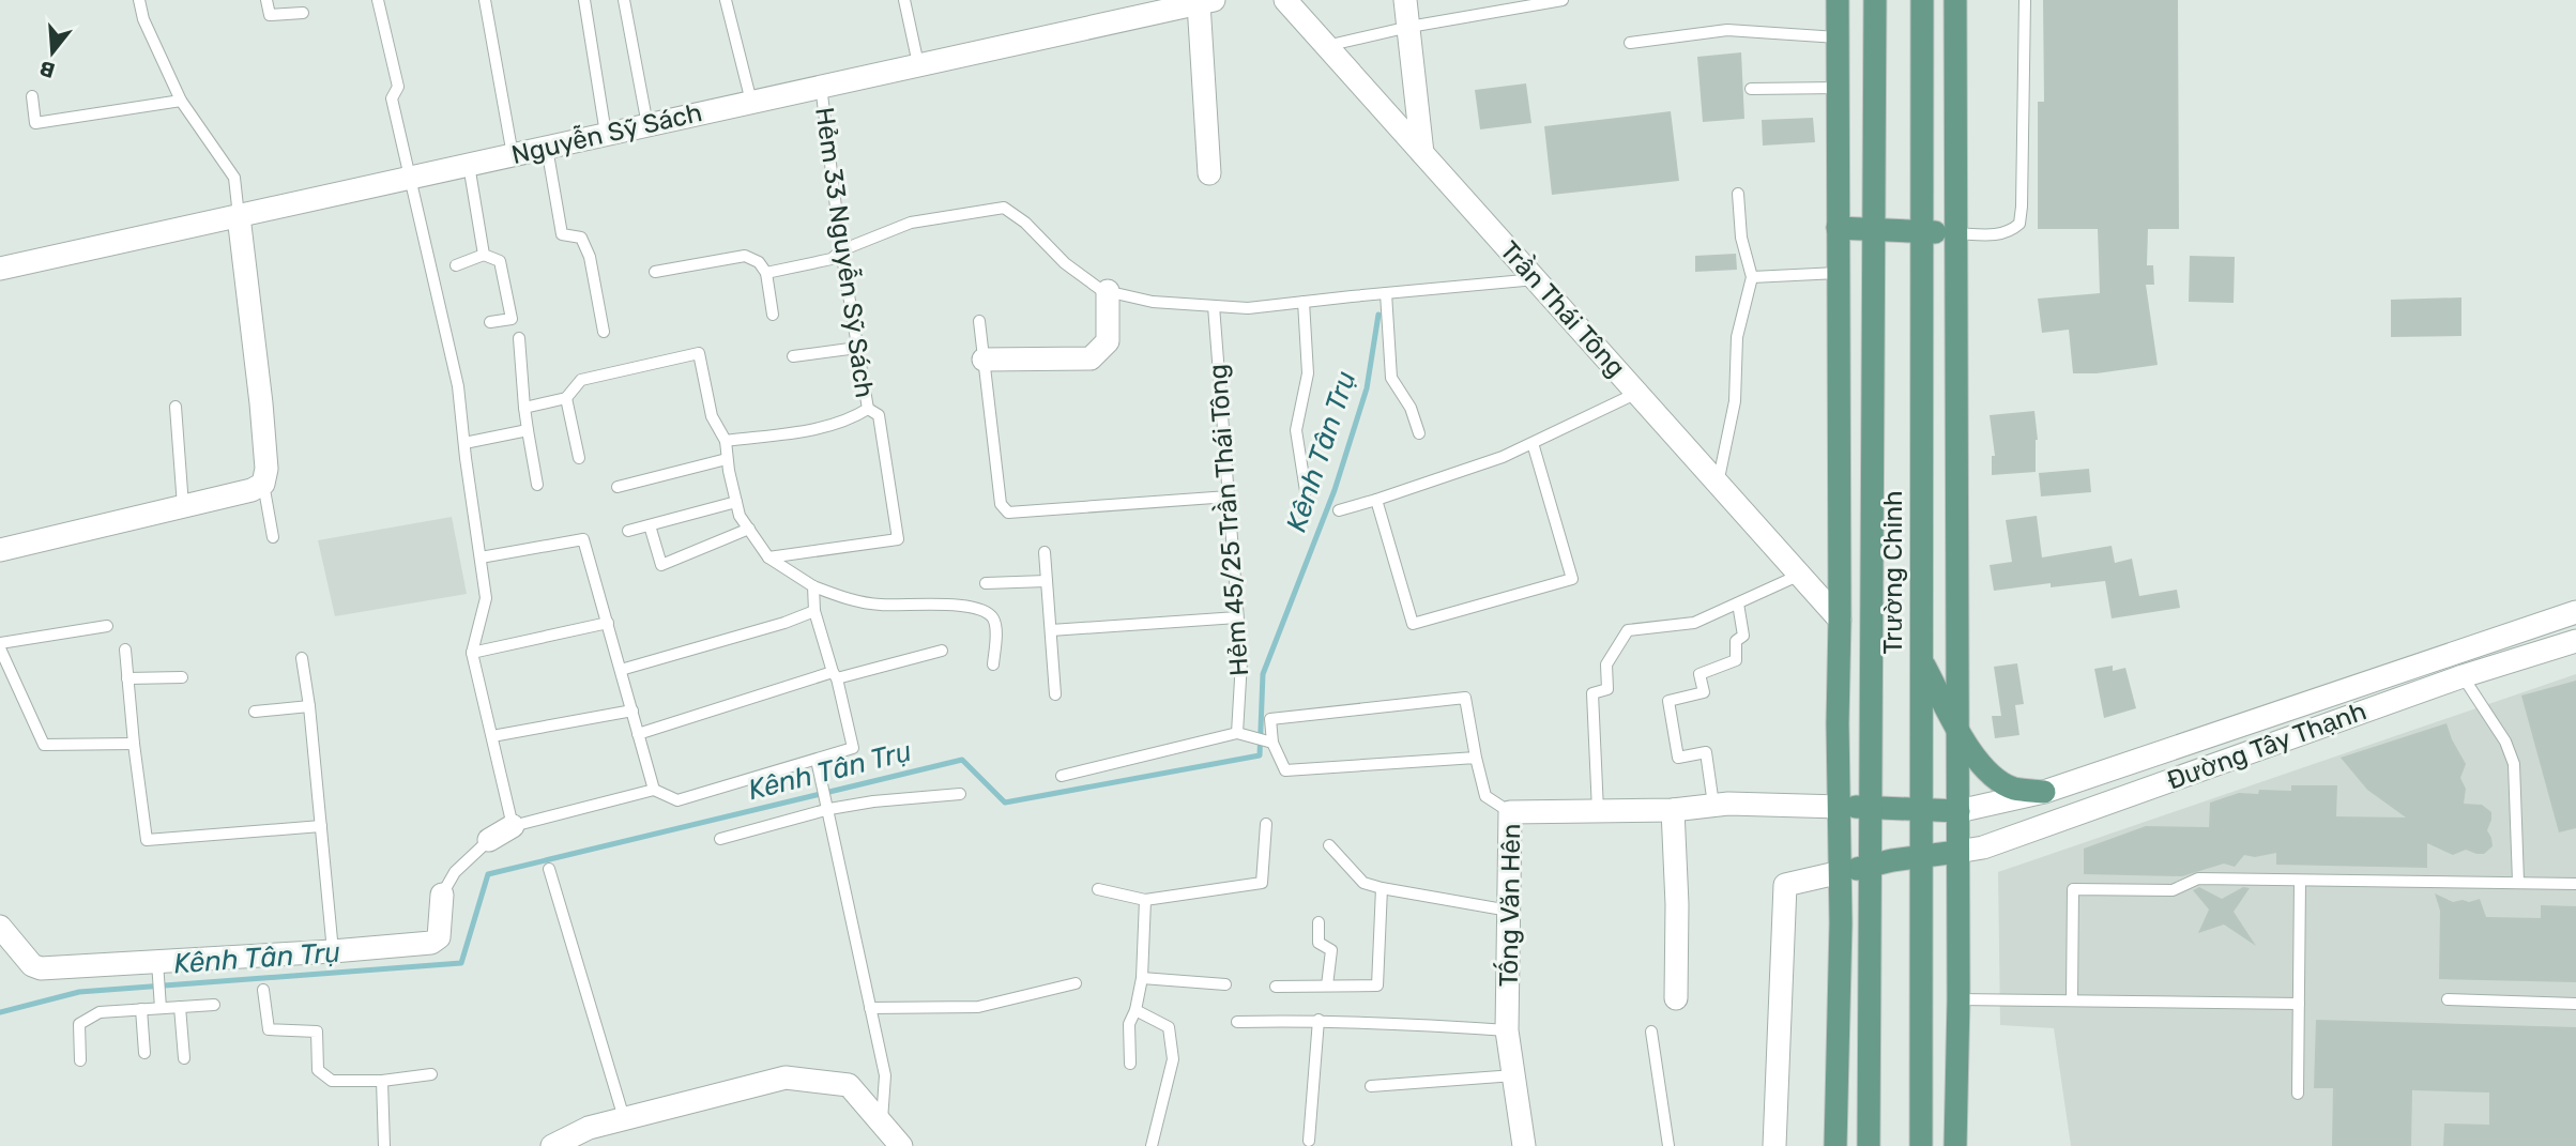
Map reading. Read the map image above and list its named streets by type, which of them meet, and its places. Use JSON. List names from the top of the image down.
{
  "streets": {
    "main road": ["Trường Chinh"],
    "street": [
      "Nguyễn Sỹ Sách",
      "Trần Thái Tông",
      "Đường Tây Thạnh",
      "Tống Văn Hên"
    ],
    "lane": ["Hẻm 33 Nguyễn Sỹ Sách", "Hẻm 45/25 Trần Thái Tông"]
  },
  "crossings": [
    ["Nguyễn Sỹ Sách", "Hẻm 33 Nguyễn Sỹ Sách"],
    ["Trần Thái Tông", "Trường Chinh"],
    ["Trường Chinh", "Tống Văn Hên"]
  ],
  "water": ["Kênh Tân Trụ"],
  "north": "bottom"
}
